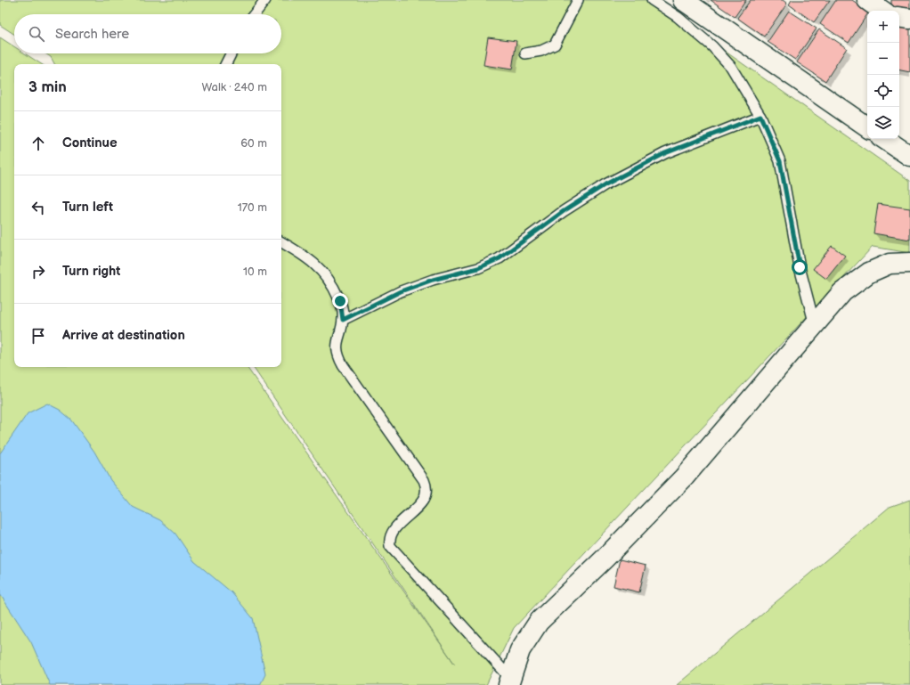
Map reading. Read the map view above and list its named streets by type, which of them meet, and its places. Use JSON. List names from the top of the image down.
{
  "page": {
    "map_buttons": ["+", "−"],
    "search": "Search here",
    "heading": ["3 min", "Walk · 240 m"],
    "list": [
      ["Continue", "60 m"],
      ["Turn left", "170 m"],
      ["Turn right", "10 m"],
      "Arrive at destination"
    ]
  }
}
